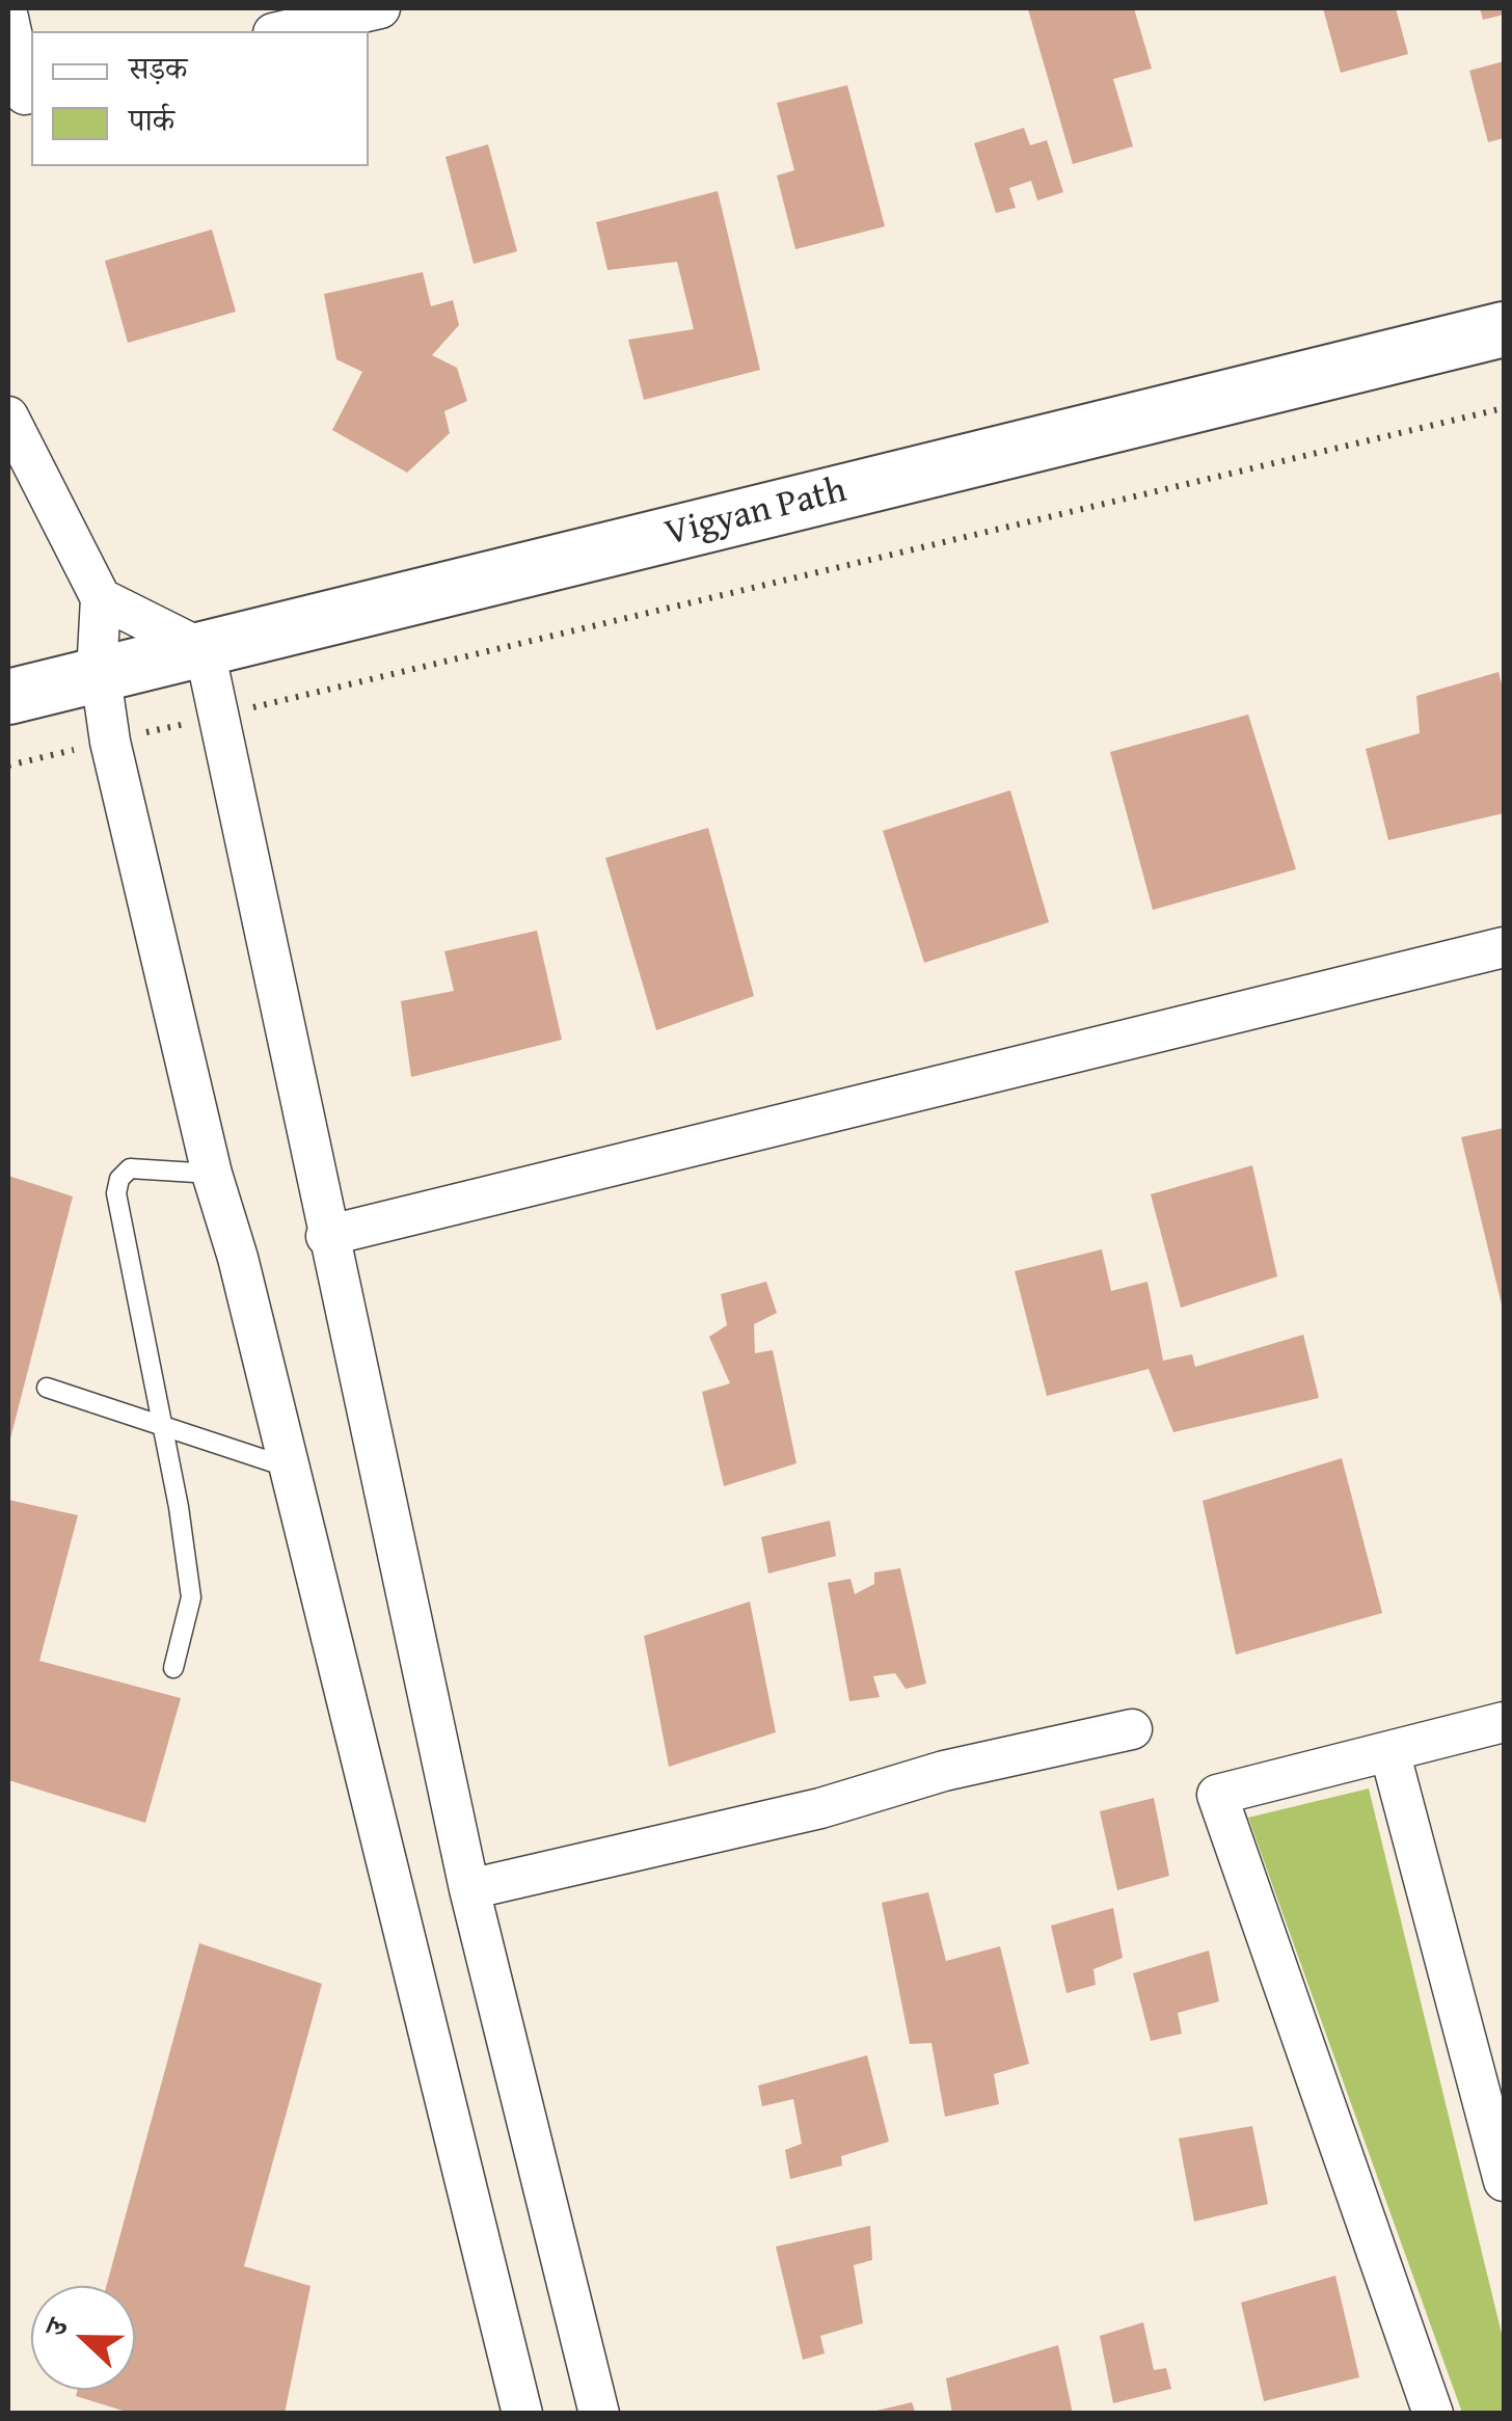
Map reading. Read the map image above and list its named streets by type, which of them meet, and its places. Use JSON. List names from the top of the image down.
{
  "streets": {
    "main road": ["Vigyan Path"]
  },
  "legend": ["सड़क", "पार्क"],
  "north": "left"
}
